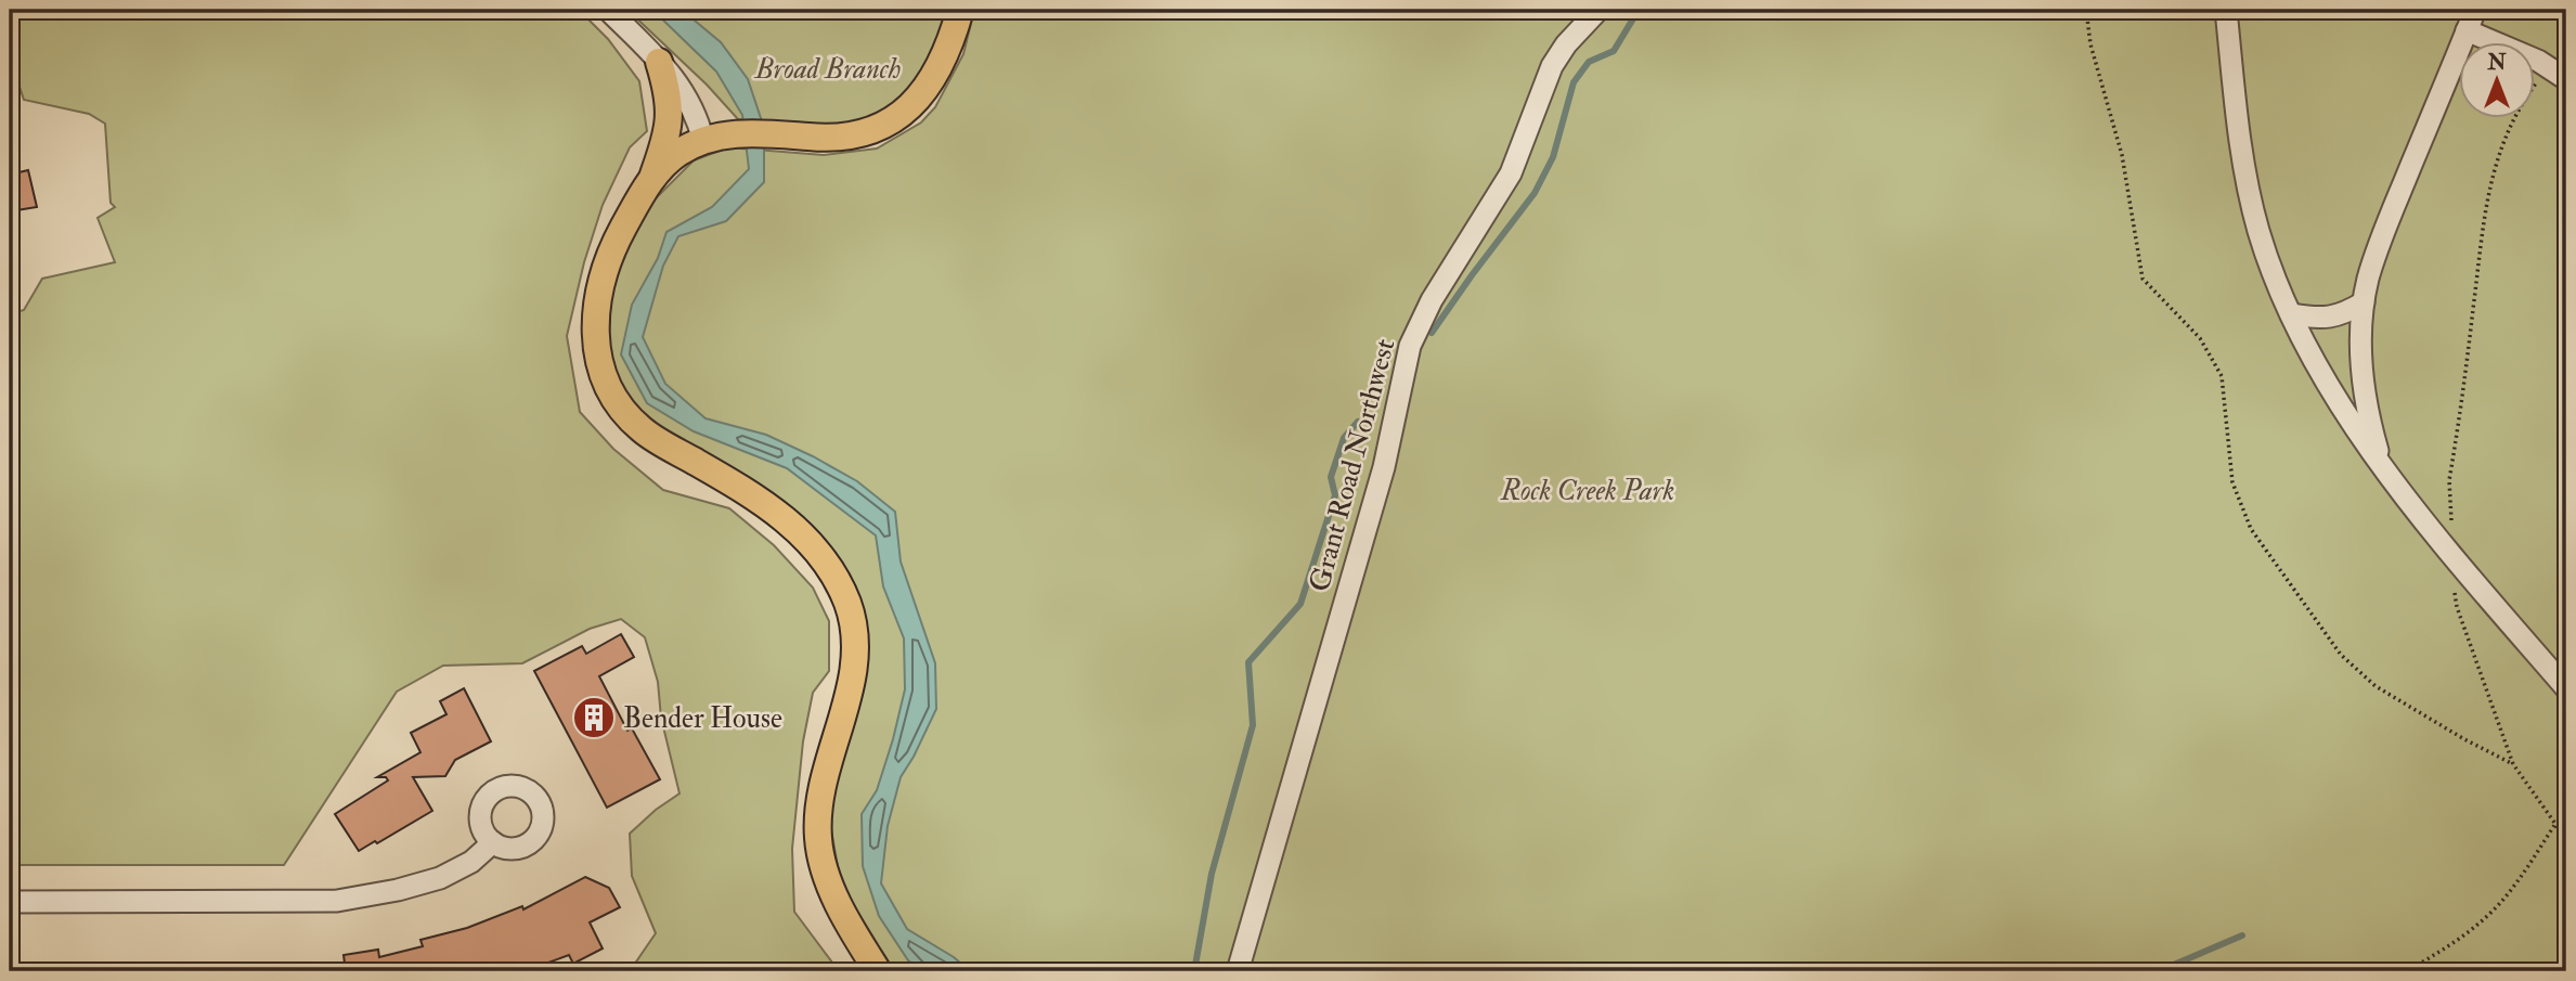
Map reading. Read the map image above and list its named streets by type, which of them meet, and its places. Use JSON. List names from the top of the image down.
{
  "streets": {
    "street": ["Grant Road Northwest"]
  },
  "parks": ["Broad Branch", "Rock Creek Park"],
  "places": {
    "building": ["Bender House"]
  },
  "north": "top"
}
